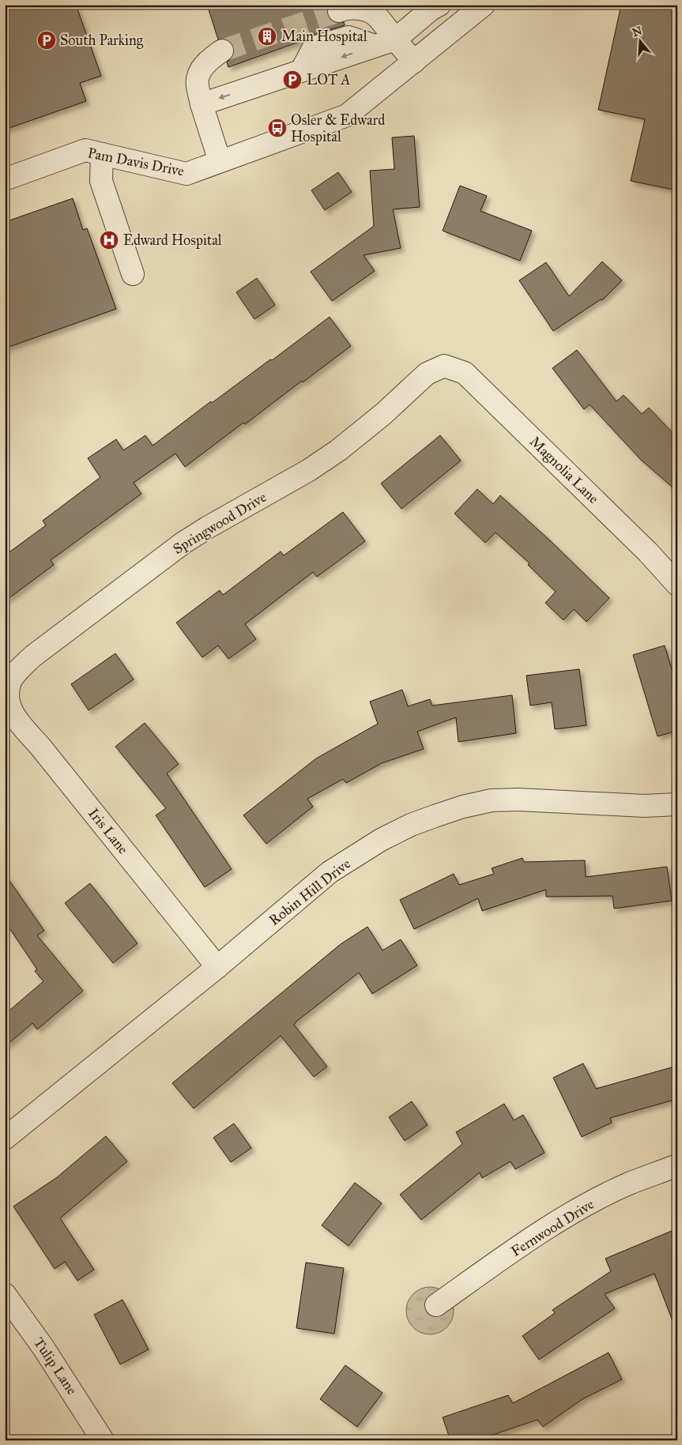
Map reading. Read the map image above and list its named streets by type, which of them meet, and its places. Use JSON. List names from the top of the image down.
{
  "streets": {
    "street": [
      "Pam Davis Drive",
      "Magnolia Lane",
      "Springwood Drive",
      "Iris Lane",
      "Robin Hill Drive",
      "Fernwood Drive",
      "Tulip Lane"
    ]
  },
  "crossings": [
    ["Magnolia Lane", "Springwood Drive"],
    ["Springwood Drive", "Iris Lane"],
    ["Iris Lane", "Robin Hill Drive"]
  ],
  "places": {
    "building": ["Main Hospital"],
    "parking": ["South Parking", "LOT A"],
    "bus stop": ["Osler & Edward Hospital"],
    "hospital": ["Edward Hospital"]
  },
  "north": "top"
}
